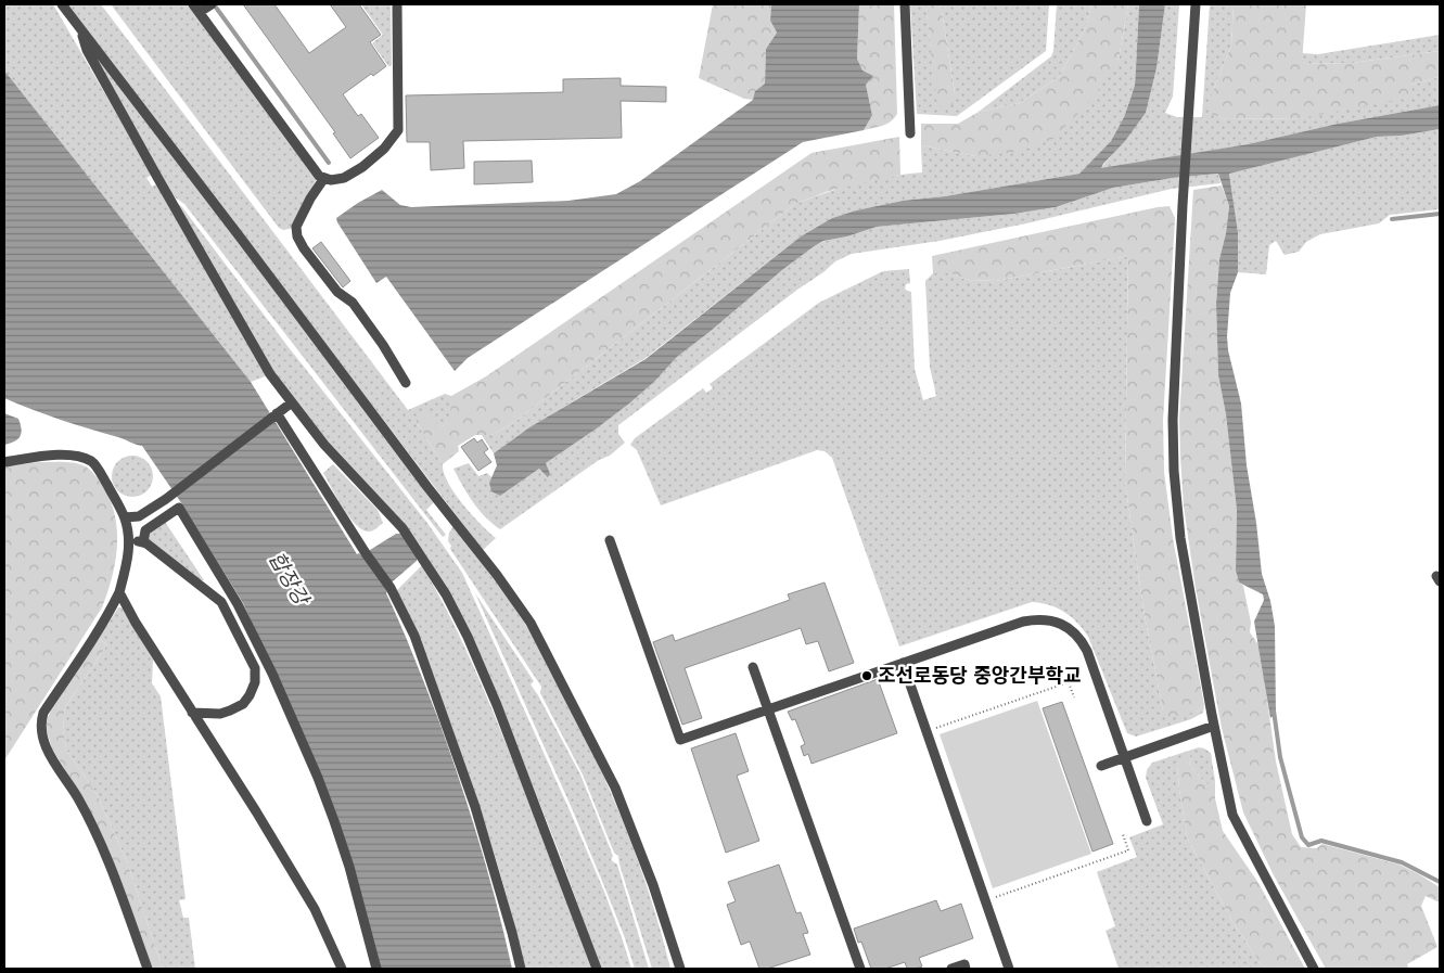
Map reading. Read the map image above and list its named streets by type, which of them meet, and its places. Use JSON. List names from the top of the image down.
{
  "water": ["합장강"],
  "places": ["조선로동당 중앙간부학교"]
}
